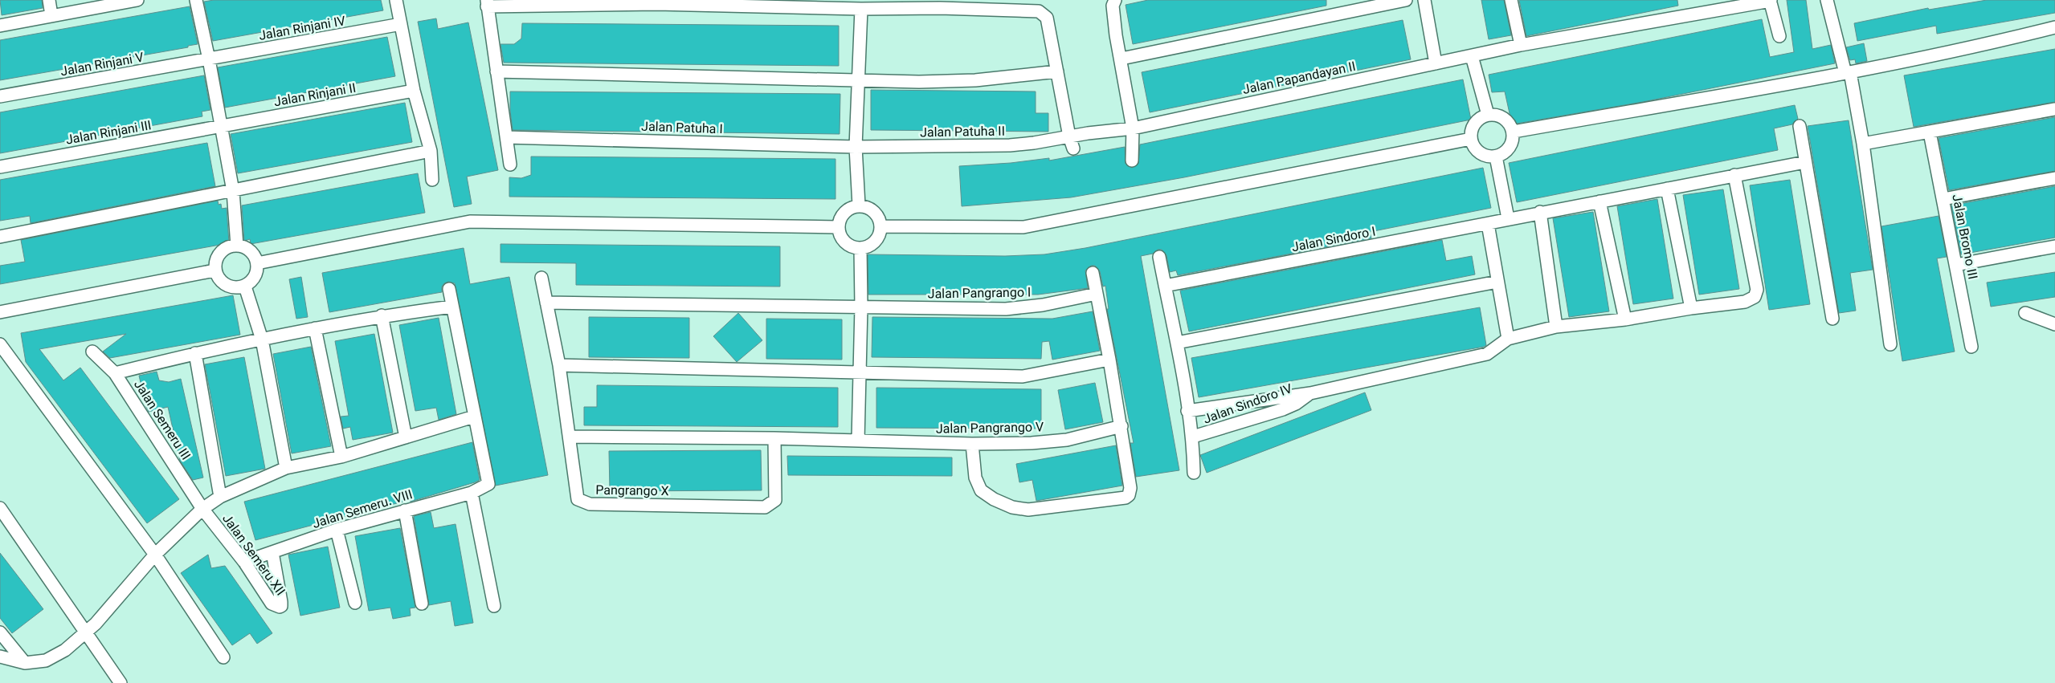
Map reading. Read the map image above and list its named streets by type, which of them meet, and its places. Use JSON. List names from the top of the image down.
{
  "streets": {
    "street": [
      "Jalan Rinjani IV",
      "Jalan Rinjani V",
      "Jalan Papandayan II",
      "Jalan Rinjani II",
      "Jalan Patuha I",
      "Jalan Patuha II",
      "Jalan Rinjani III",
      "Jalan Bromo III",
      "Jalan Sindoro I",
      "Jalan Pangrango I",
      "Jalan Sindoro IV",
      "Jalan Semeru III",
      "Jalan Pangrango V",
      "Pangrango X",
      "Jalan Semeru. VIII",
      "Jalan Semeru XII"
    ]
  },
  "crossings": [
    ["Jalan Rinjani IV", "Jalan Rinjani V"],
    ["Jalan Papandayan II", "Jalan Patuha II"],
    ["Jalan Rinjani II", "Jalan Rinjani III"],
    ["Jalan Patuha I", "Jalan Patuha II"],
    ["Jalan Pangrango I", "Pangrango X"],
    ["Jalan Semeru III", "Jalan Semeru XII"],
    ["Jalan Pangrango V", "Pangrango X"],
    ["Jalan Semeru. VIII", "Jalan Semeru XII"]
  ]
}
